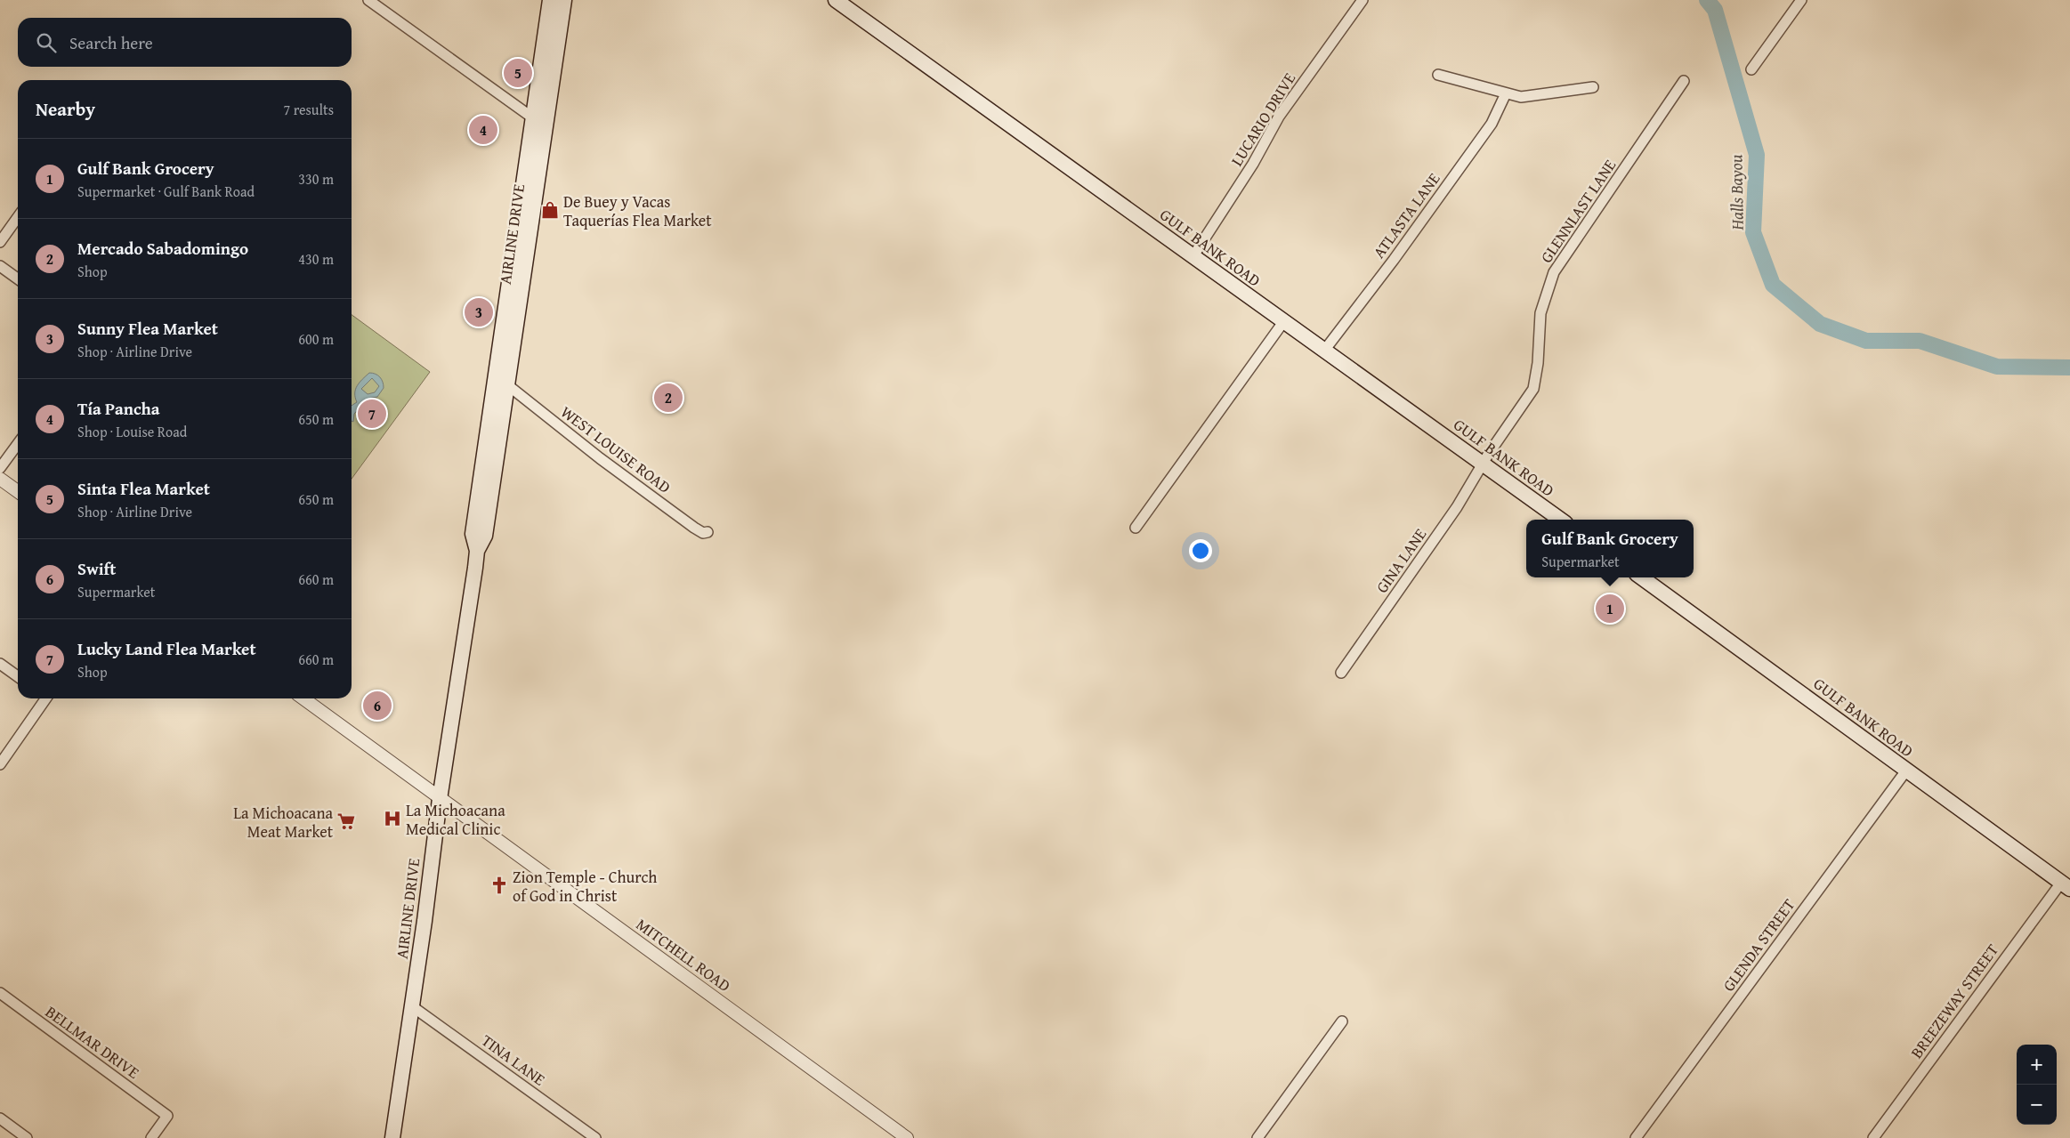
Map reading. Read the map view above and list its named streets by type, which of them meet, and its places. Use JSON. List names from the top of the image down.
{
  "streets": {
    "main road": ["AIRLINE DRIVE", "GULF BANK ROAD"],
    "street": [
      "LUCARIO DRIVE",
      "GLENNLAST LANE",
      "ATLASTA LANE",
      "WEST LOUISE ROAD",
      "GINA LANE",
      "GLENDA STREET",
      "MITCHELL ROAD",
      "BREEZEWAY STREET",
      "BELLMAR DRIVE",
      "TINA LANE"
    ]
  },
  "crossings": [
    ["LUCARIO DRIVE", "GULF BANK ROAD"],
    ["GLENNLAST LANE", "GULF BANK ROAD"],
    ["GLENNLAST LANE", "GINA LANE"],
    ["ATLASTA LANE", "GULF BANK ROAD"],
    ["AIRLINE DRIVE", "WEST LOUISE ROAD"],
    ["AIRLINE DRIVE", "MITCHELL ROAD"],
    ["AIRLINE DRIVE", "TINA LANE"],
    ["GULF BANK ROAD", "GINA LANE"],
    ["GULF BANK ROAD", "GLENDA STREET"],
    ["GULF BANK ROAD", "BREEZEWAY STREET"]
  ],
  "water": ["Halls Bayou"],
  "places": {
    "shop": ["De Buey y Vacas Taquerías Flea Market"],
    "hospital": ["La Michoacana Medical Clinic"],
    "supermarket": ["La Michoacana Meat Market"],
    "church": ["Zion Temple - Church of God in Christ"]
  },
  "page": {
    "search": "Search here",
    "pins": [
      "5",
      "4",
      "3",
      "2",
      "7",
      "1",
      "6"
    ],
    "heading": ["Nearby", "7 results"],
    "list": [
      {
        "mark": "1",
        "name": "Gulf Bank Grocery",
        "note": "Supermarket · Gulf Bank Road",
        "value": "330 m"
      },
      {
        "mark": "2",
        "name": "Mercado Sabadomingo",
        "note": "Shop",
        "value": "430 m"
      },
      {
        "mark": "3",
        "name": "Sunny Flea Market",
        "note": "Shop · Airline Drive",
        "value": "600 m"
      },
      {
        "mark": "4",
        "name": "Tía Pancha",
        "note": "Shop · Louise Road",
        "value": "650 m"
      },
      {
        "mark": "5",
        "name": "Sinta Flea Market",
        "note": "Shop · Airline Drive",
        "value": "650 m"
      },
      {
        "mark": "6",
        "name": "Swift",
        "note": "Supermarket",
        "value": "660 m"
      },
      {
        "mark": "7",
        "name": "Lucky Land Flea Market",
        "note": "Shop",
        "value": "660 m"
      }
    ],
    "popup": ["Gulf Bank Grocery", "Supermarket"],
    "map_buttons": ["+", "−"]
  }
}
